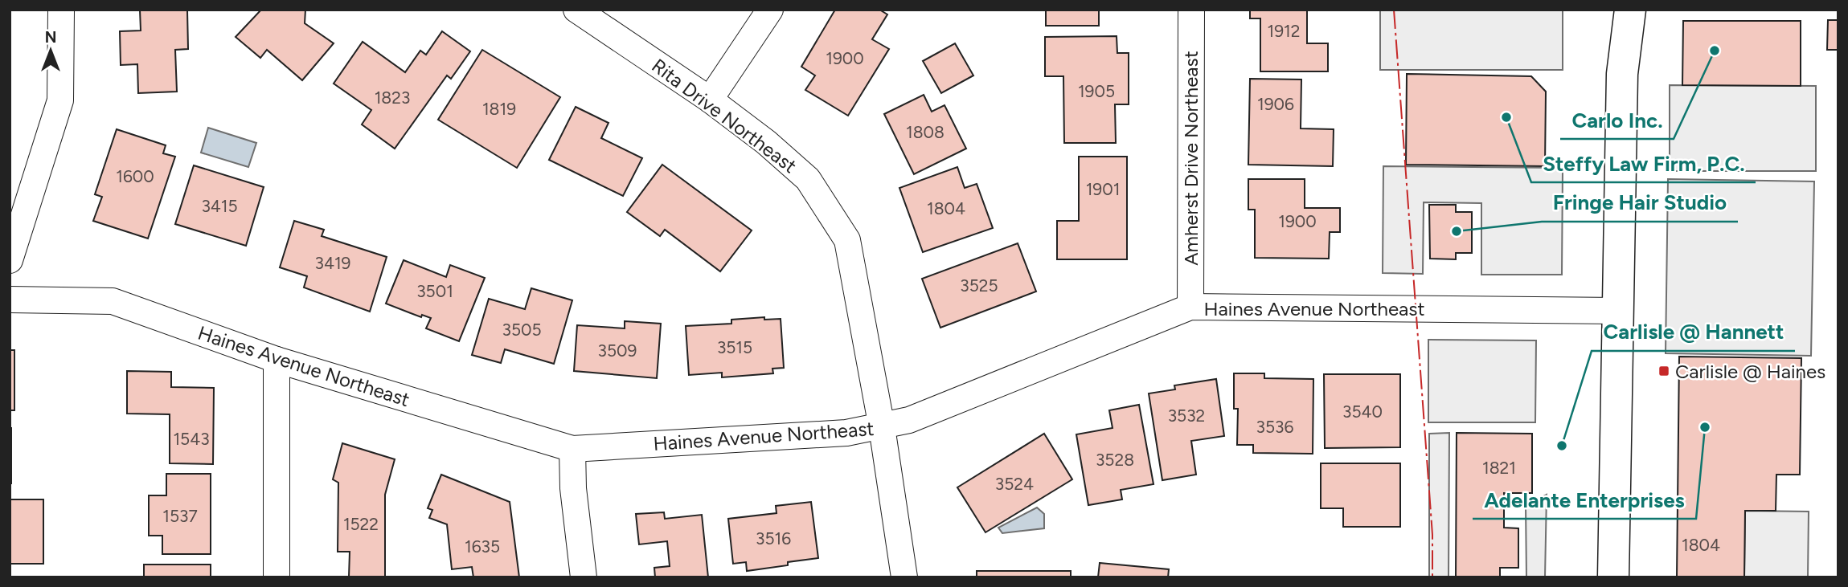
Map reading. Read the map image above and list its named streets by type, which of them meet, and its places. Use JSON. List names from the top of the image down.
{
  "streets": {
    "street": ["Rita Drive Northeast", "Amherst Drive Northeast", "Haines Avenue Northeast"]
  },
  "crossings": [
    ["Rita Drive Northeast", "Haines Avenue Northeast"],
    ["Amherst Drive Northeast", "Haines Avenue Northeast"]
  ],
  "places": {
    "other": [
      "Carlo Inc.",
      "Steffy Law Firm, P.C.",
      "Fringe Hair Studio",
      "Adelante Enterprises",
      "Carlisle @ Hannett"
    ],
    "transit": ["Carlisle @ Haines"]
  },
  "house_numbers": [
    "1912",
    "1900",
    "1905",
    "1823",
    "1906",
    "1819",
    "1808",
    "1600",
    "1901",
    "3415",
    "1804",
    "1900",
    "3419",
    "3525",
    "3501",
    "3505",
    "3515",
    "3509",
    "3540",
    "3532",
    "3536",
    "1543",
    "3528",
    "1821",
    "3524",
    "1537",
    "1522",
    "3516",
    "1804",
    "1635"
  ],
  "north": "top"
}
